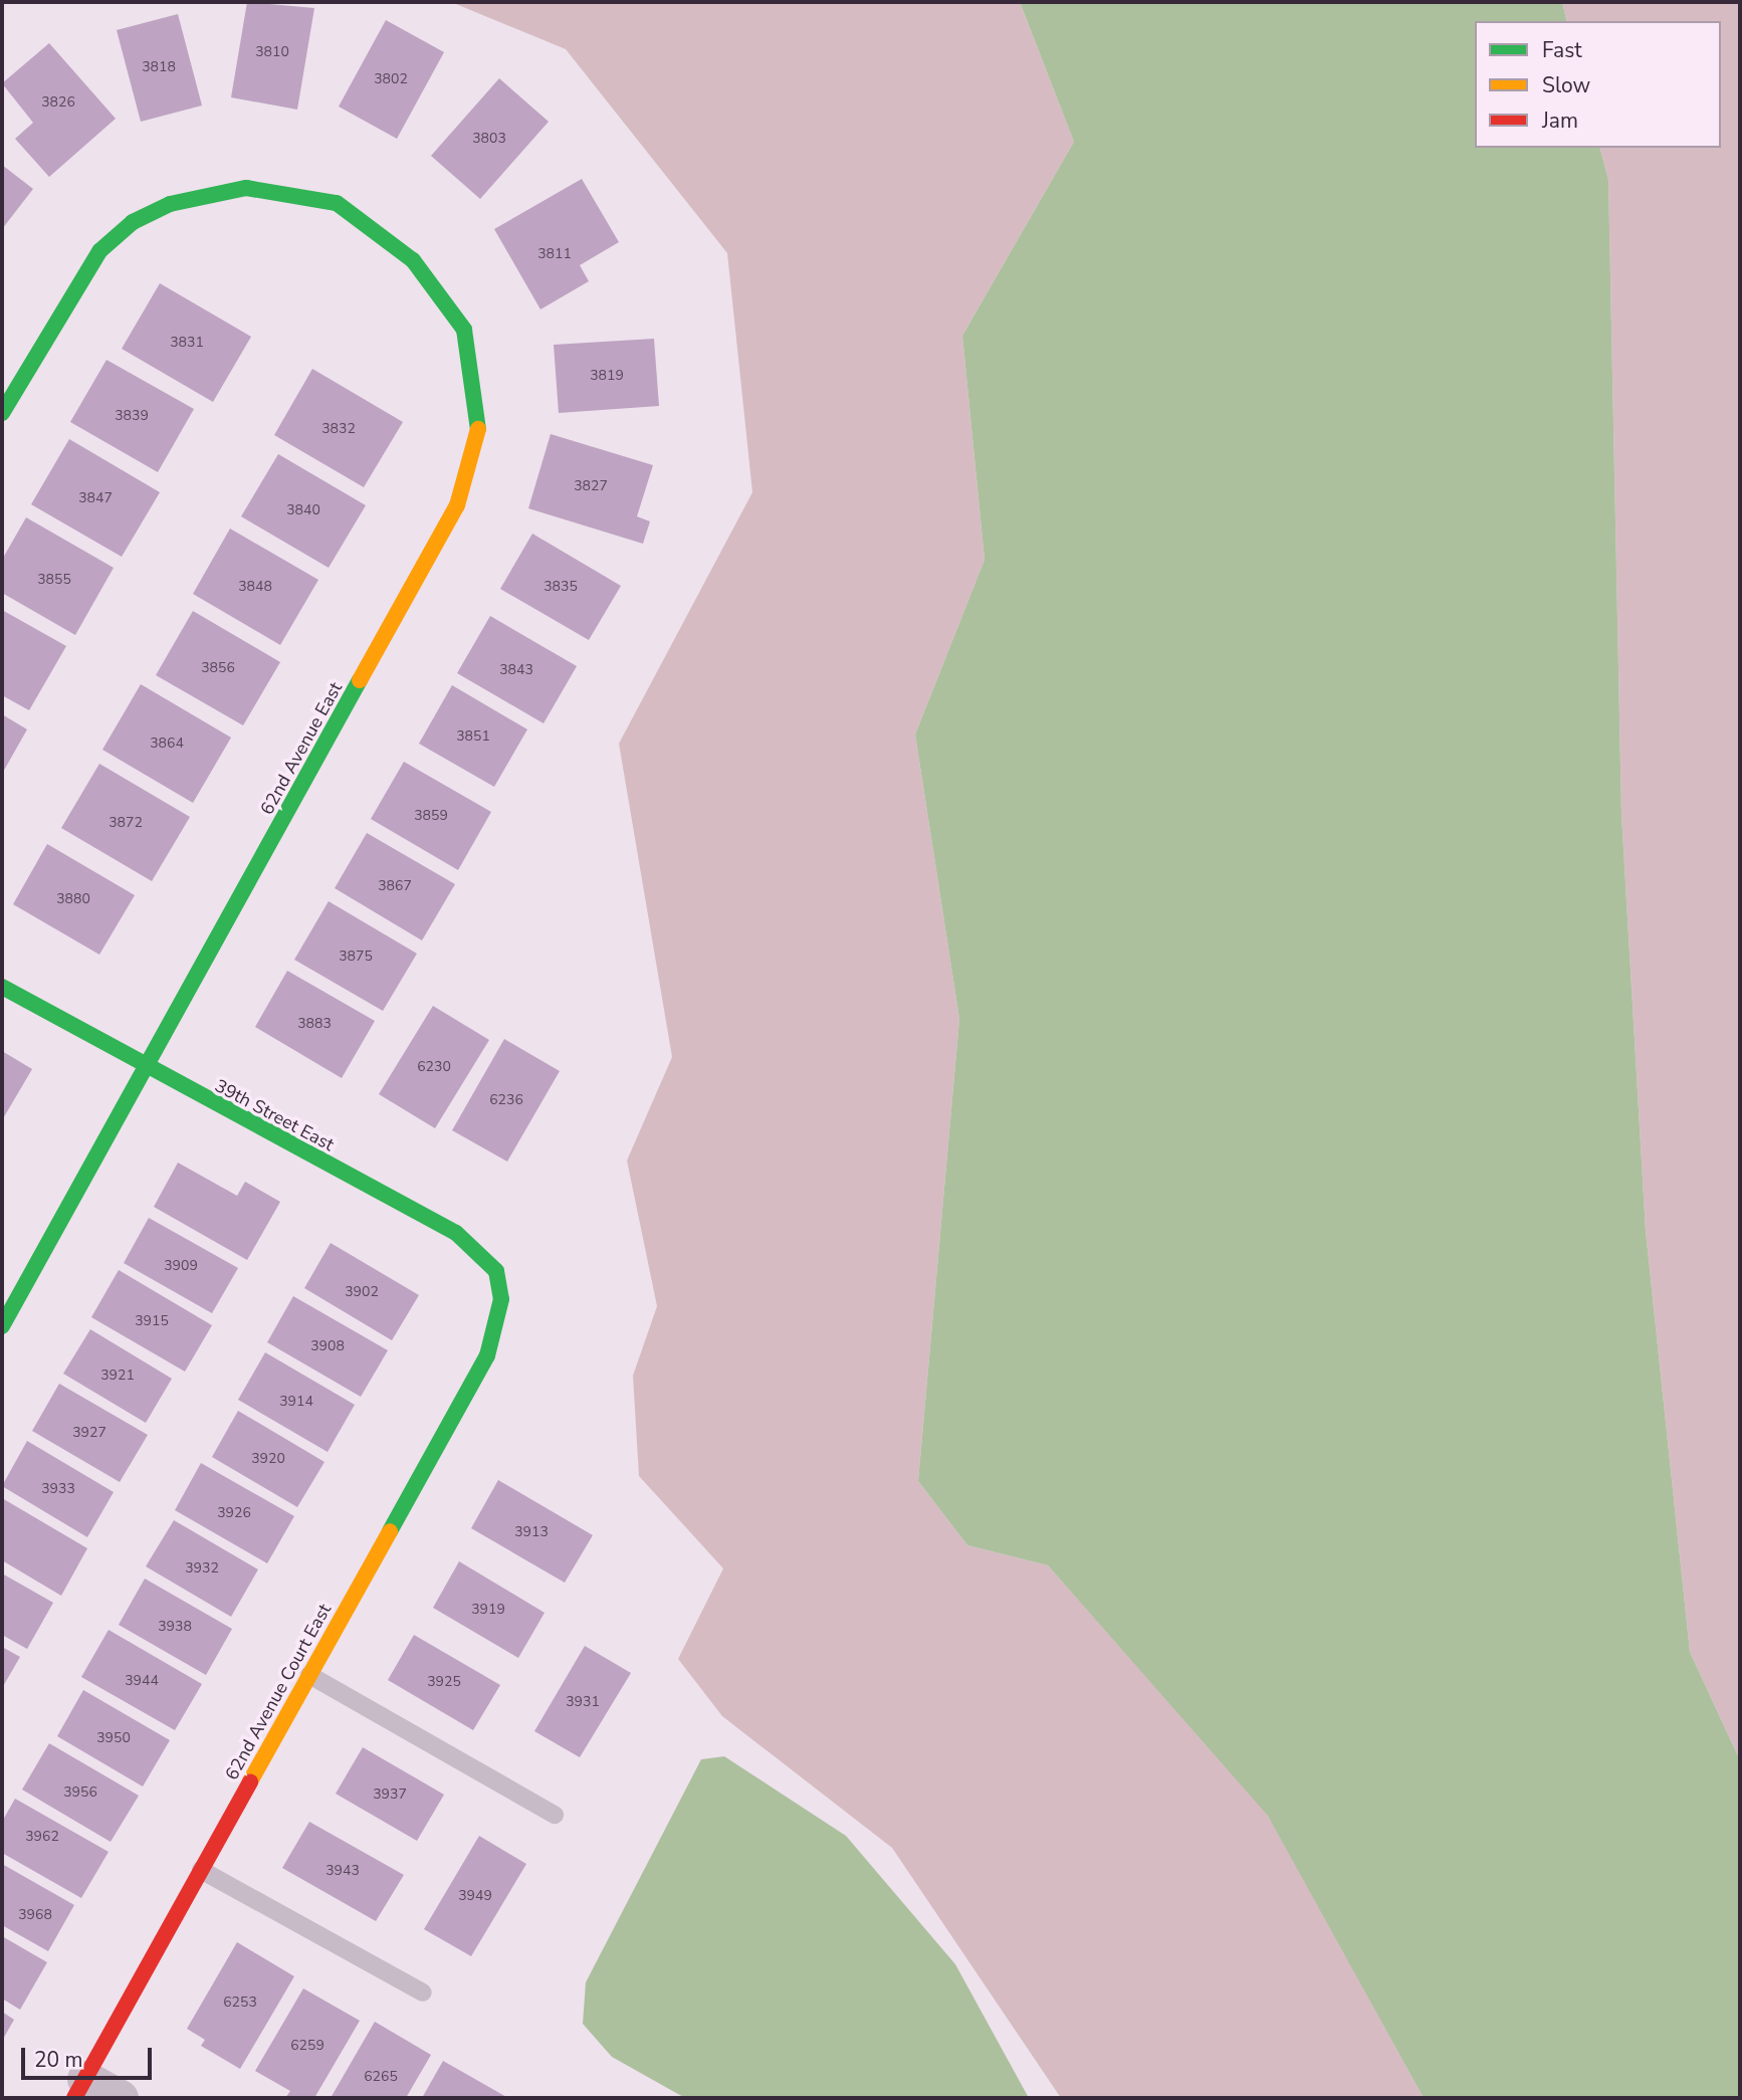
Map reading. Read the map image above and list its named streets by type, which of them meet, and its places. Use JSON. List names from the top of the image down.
{
  "streets": {
    "street": ["62nd Avenue East", "39th Street East", "62nd Avenue Court East"]
  },
  "crossings": [
    ["62nd Avenue East", "39th Street East"],
    ["39th Street East", "62nd Avenue Court East"]
  ],
  "house_numbers": [
    "3810",
    "3818",
    "3802",
    "3826",
    "3803",
    "3811",
    "3831",
    "3819",
    "3839",
    "3832",
    "3827",
    "3847",
    "3840",
    "3855",
    "3848",
    "3835",
    "3856",
    "3843",
    "3851",
    "3864",
    "3859",
    "3872",
    "3867",
    "3880",
    "3875",
    "3883",
    "6230",
    "6236",
    "3909",
    "3902",
    "3915",
    "3908",
    "3921",
    "3914",
    "3927",
    "3920",
    "3933",
    "3926",
    "3913",
    "3932",
    "3919",
    "3938",
    "3944",
    "3925",
    "3931",
    "3950",
    "3956",
    "3937",
    "3962",
    "3943",
    "3949",
    "3968",
    "6253",
    "6259",
    "6265"
  ],
  "legend": ["Fast", "Slow", "Jam"],
  "scale_bar": "20 m"
}
